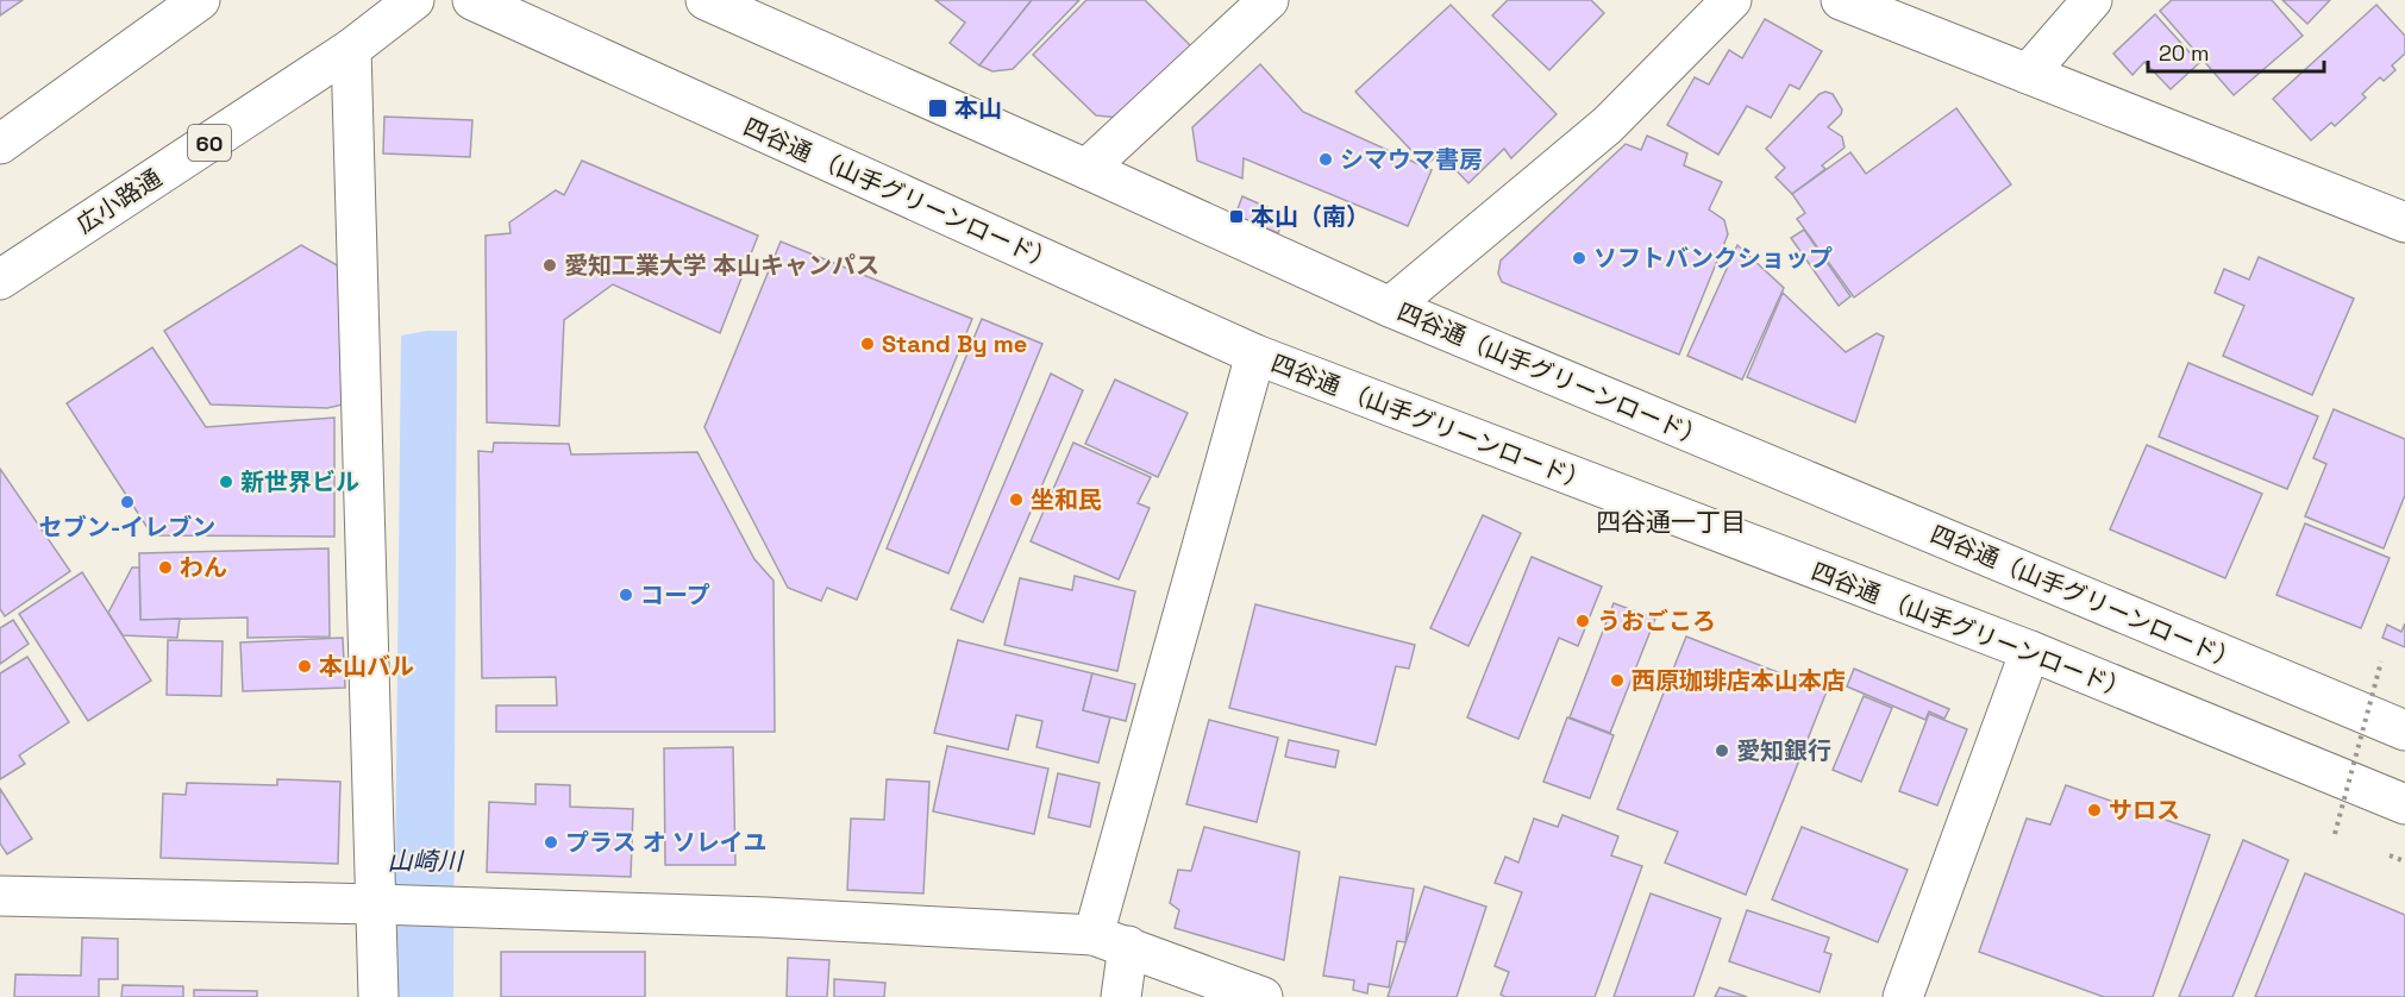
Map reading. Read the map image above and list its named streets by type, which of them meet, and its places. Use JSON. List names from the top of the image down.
{
  "streets": {
    "street": [
      "60",
      "四谷通 （山手グリーンロード）",
      "広小路通",
      "四谷通（山手グリーンロード）"
    ]
  },
  "districts": ["四谷通一丁目"],
  "water": ["山崎川"],
  "places": {
    "transit": ["本山", "本山（南）"],
    "other": [
      "シマウマ書房",
      "ソフトバンクショップ",
      "愛知工業大学 本山キャンパス",
      "Stand By me",
      "新世界ビル",
      "坐和民",
      "セブン-イレブン",
      "わん",
      "コープ",
      "うおごころ",
      "本山バル",
      "西原珈琲店本山本店",
      "愛知銀行",
      "サロス",
      "プラス オ ソレイユ"
    ]
  },
  "scale_bar": "20 m"
}
